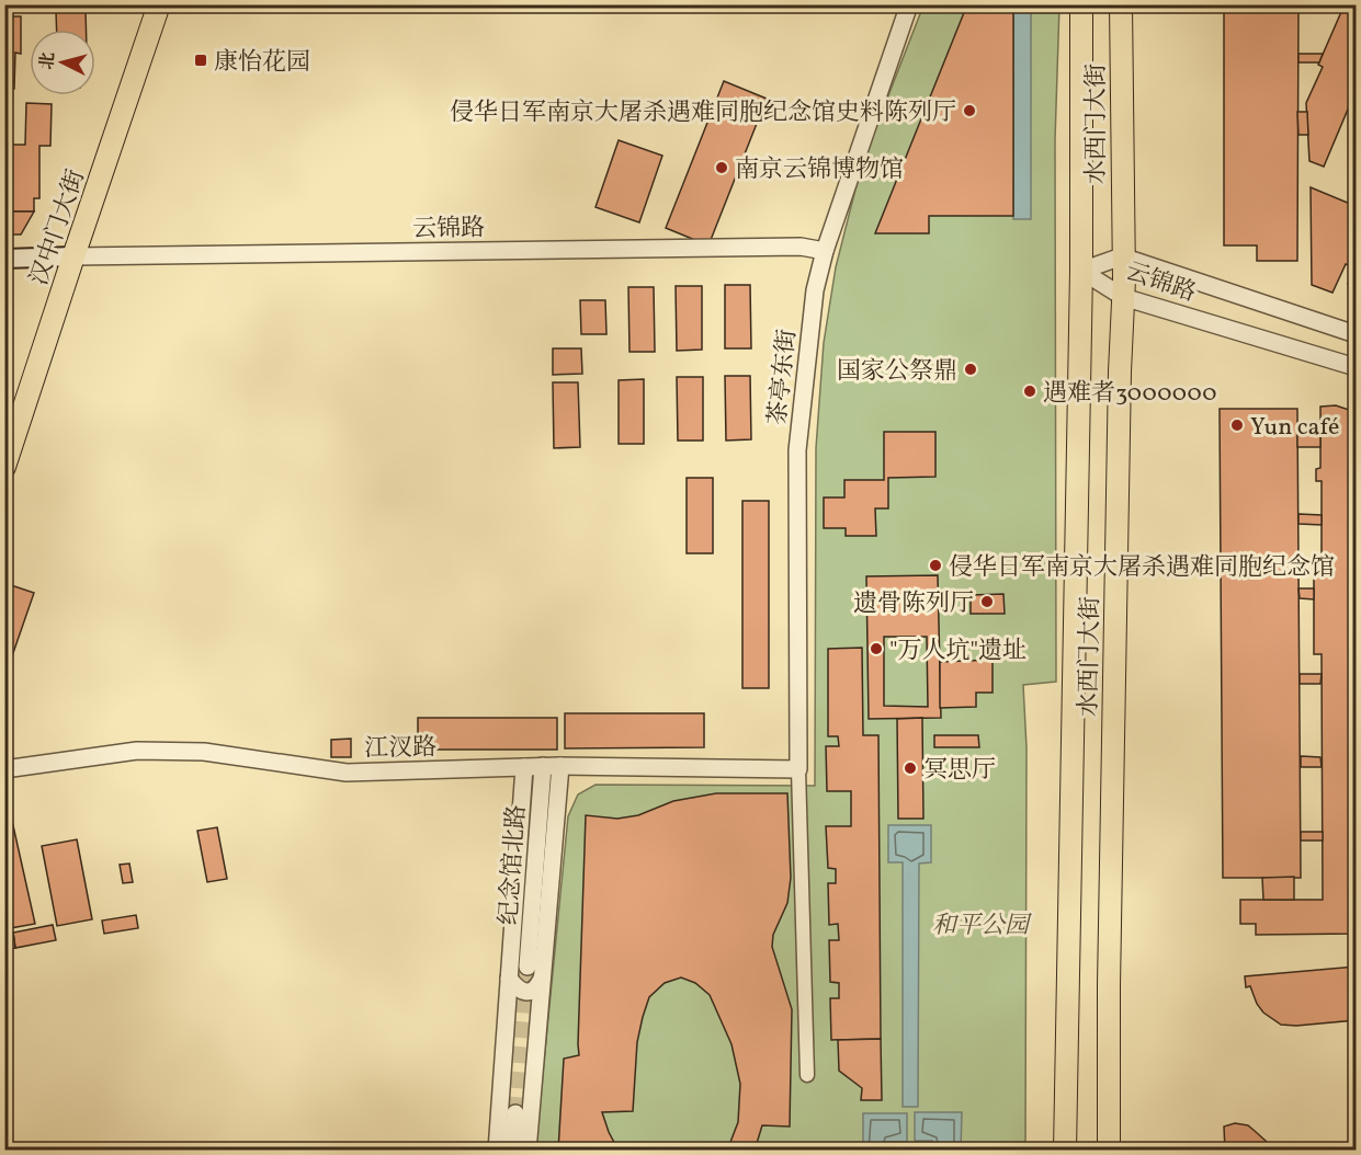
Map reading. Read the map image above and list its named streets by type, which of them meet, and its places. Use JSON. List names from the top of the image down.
{
  "streets": {
    "main road": ["水西门大街", "汉中门大街"],
    "street": [
      "云锦路",
      "茶亭东街",
      "江汊路",
      "纪念馆北路"
    ]
  },
  "crossings": [
    ["水西门大街", "云锦路"],
    ["汉中门大街", "云锦路"],
    ["云锦路", "茶亭东街"],
    ["茶亭东街", "江汊路"],
    ["江汊路", "纪念馆北路"]
  ],
  "parks": ["和平公园"],
  "places": {
    "transit": ["康怡花园"],
    "other": [
      "侵华日军南京大屠杀遇难同胞纪念馆史料陈列厅",
      "南京云锦博物馆",
      "国家公祭鼎",
      "遇难者3000000",
      "Yun café",
      "侵华日军南京大屠杀遇难同胞纪念馆",
      "遗骨陈列厅",
      "\"万人坑\"遗址",
      "冥思厅"
    ]
  },
  "north": "left"
}
